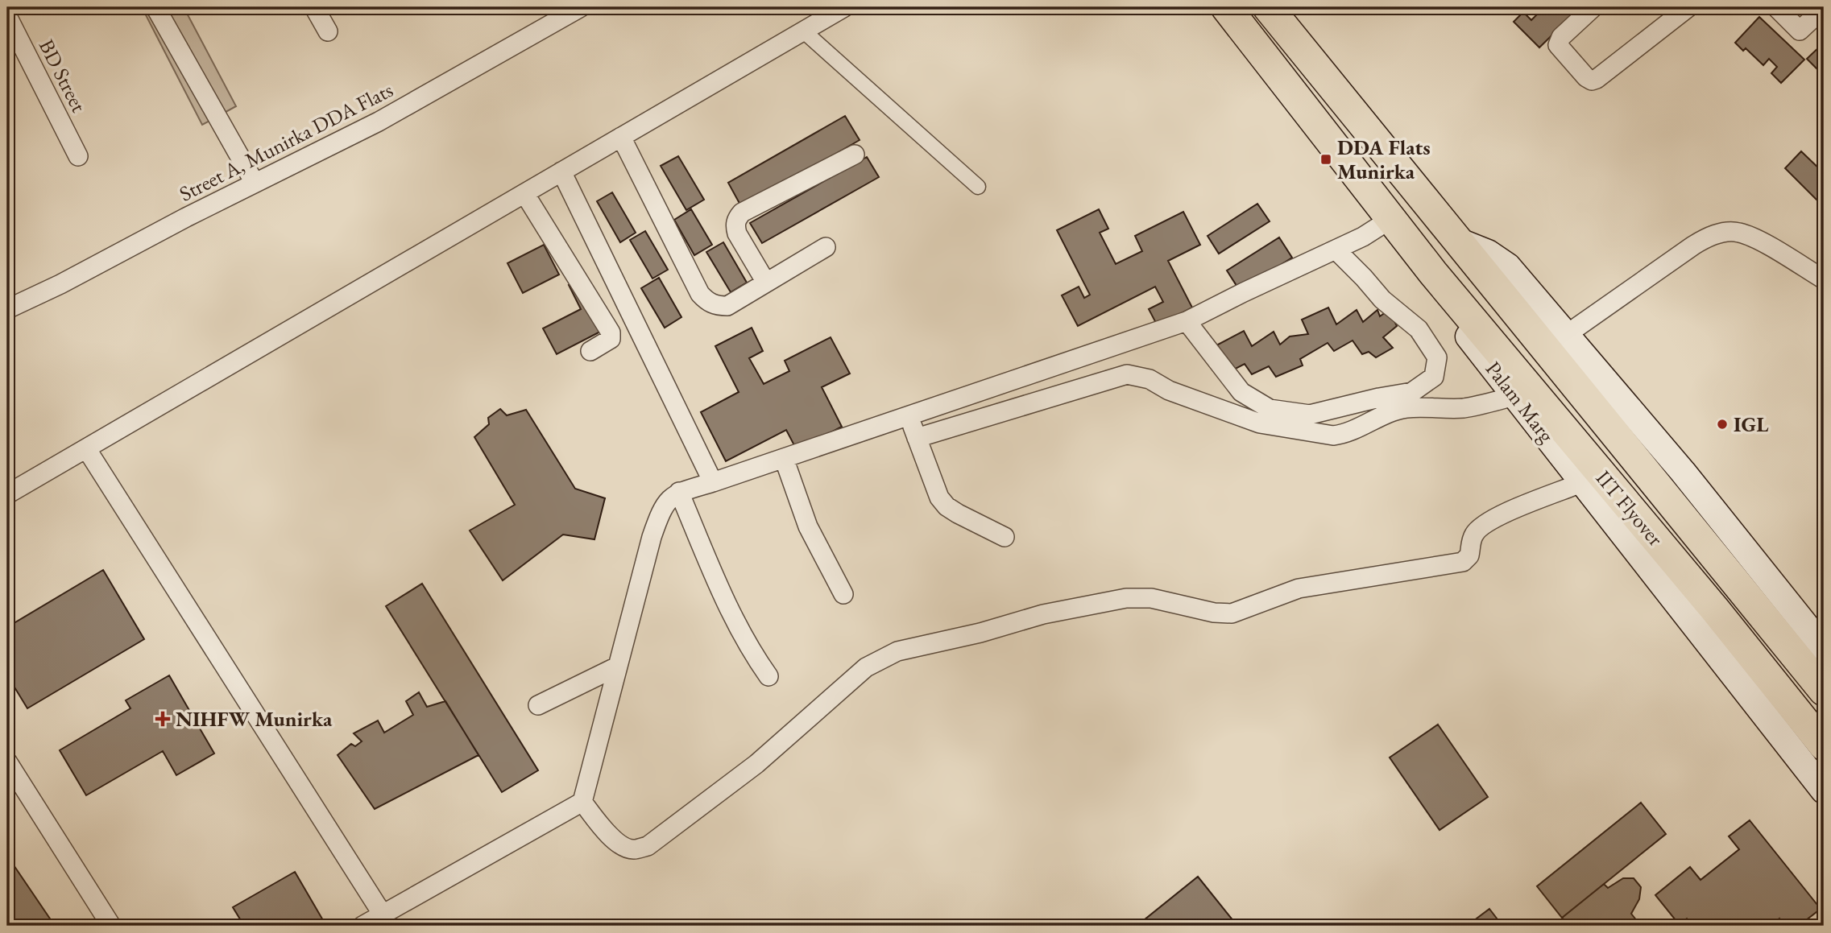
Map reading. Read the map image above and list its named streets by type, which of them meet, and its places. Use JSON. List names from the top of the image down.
{
  "streets": {
    "main road": ["Palam Marg", "IIT Flyover"],
    "street": ["BD Street", "Street A, Munirka DDA Flats"]
  },
  "crossings": [
    ["Palam Marg", "IIT Flyover"]
  ],
  "places": {
    "transit": ["DDA Flats Munirka"],
    "other": ["IGL"],
    "health": ["NIHFW Munirka"]
  }
}
